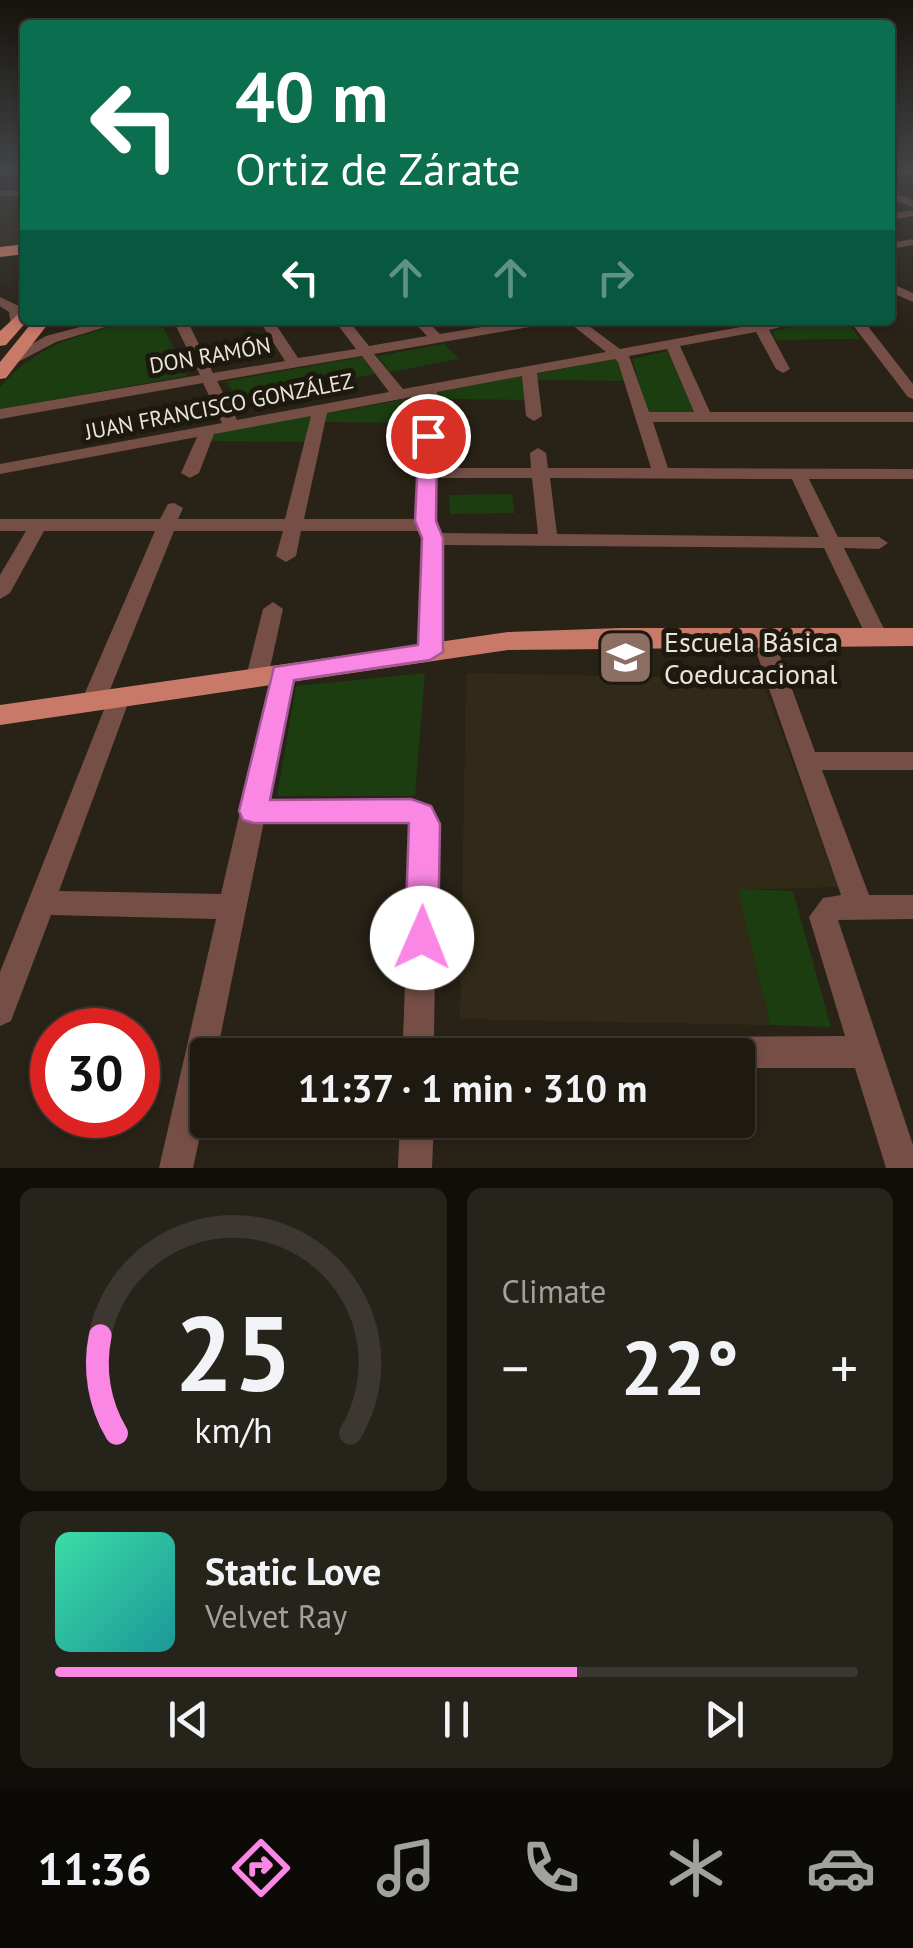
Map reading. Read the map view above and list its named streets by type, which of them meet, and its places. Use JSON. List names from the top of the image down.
{
  "streets": {
    "street": ["DON RAMÓN", "JUAN FRANCISCO GONZÁLEZ"]
  },
  "places": {
    "school or university": ["Escuela Básica Coeducacional"]
  },
  "page": {
    "turn": ["40 m", "Ortiz de Zárate"],
    "limit": "30",
    "trip": "11:37 · 1 min · 310 m",
    "tile": "Climate",
    "heat": ["−", "22°", "+"],
    "song": ["Static Love", "Velvet Ray"],
    "tabs": "11:36",
    "gauge": ["25", "km/h"]
  }
}
